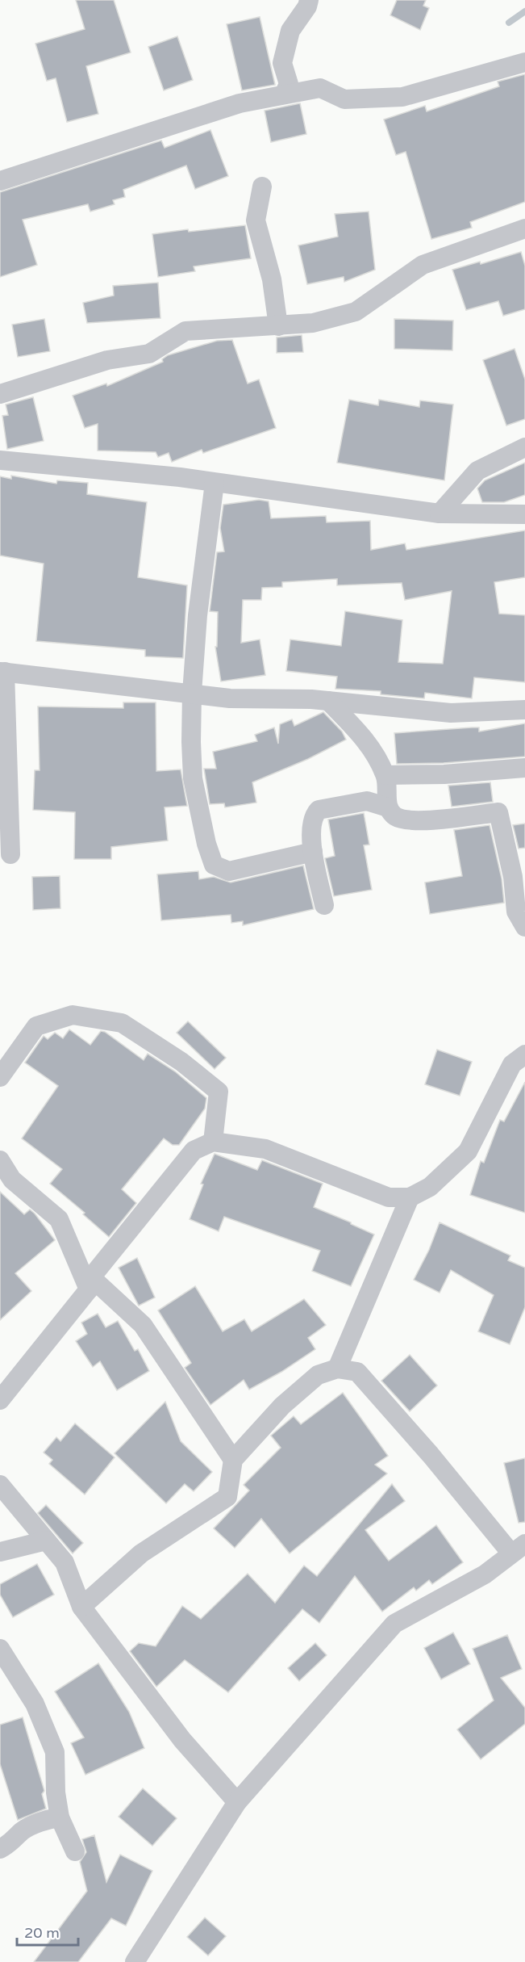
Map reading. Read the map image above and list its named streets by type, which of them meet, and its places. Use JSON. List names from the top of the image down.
{
  "scale_bar": "20 m"
}
